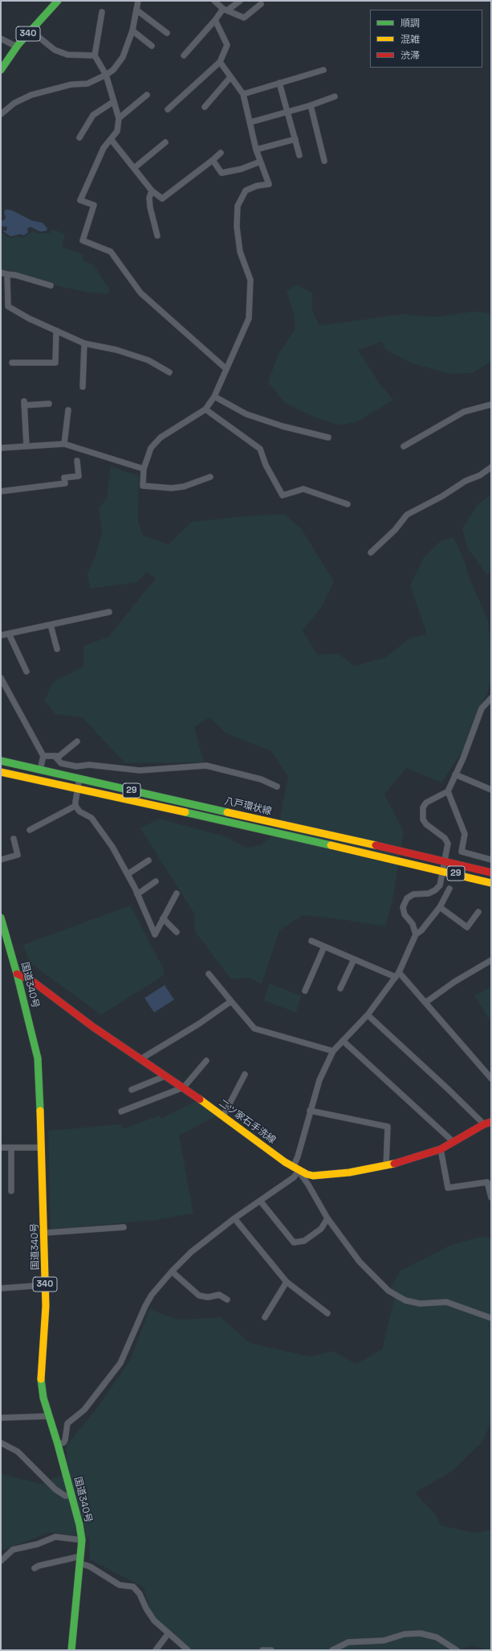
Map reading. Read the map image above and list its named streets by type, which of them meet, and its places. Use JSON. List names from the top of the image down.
{
  "streets": {
    "main road": [
      "340",
      "29",
      "八戸環状線",
      "国道340号",
      "二ツ家石手洗線"
    ]
  },
  "crossings": [
    ["国道340号", "二ツ家石手洗線"]
  ],
  "legend": ["順調", "混雑", "渋滞"]
}
